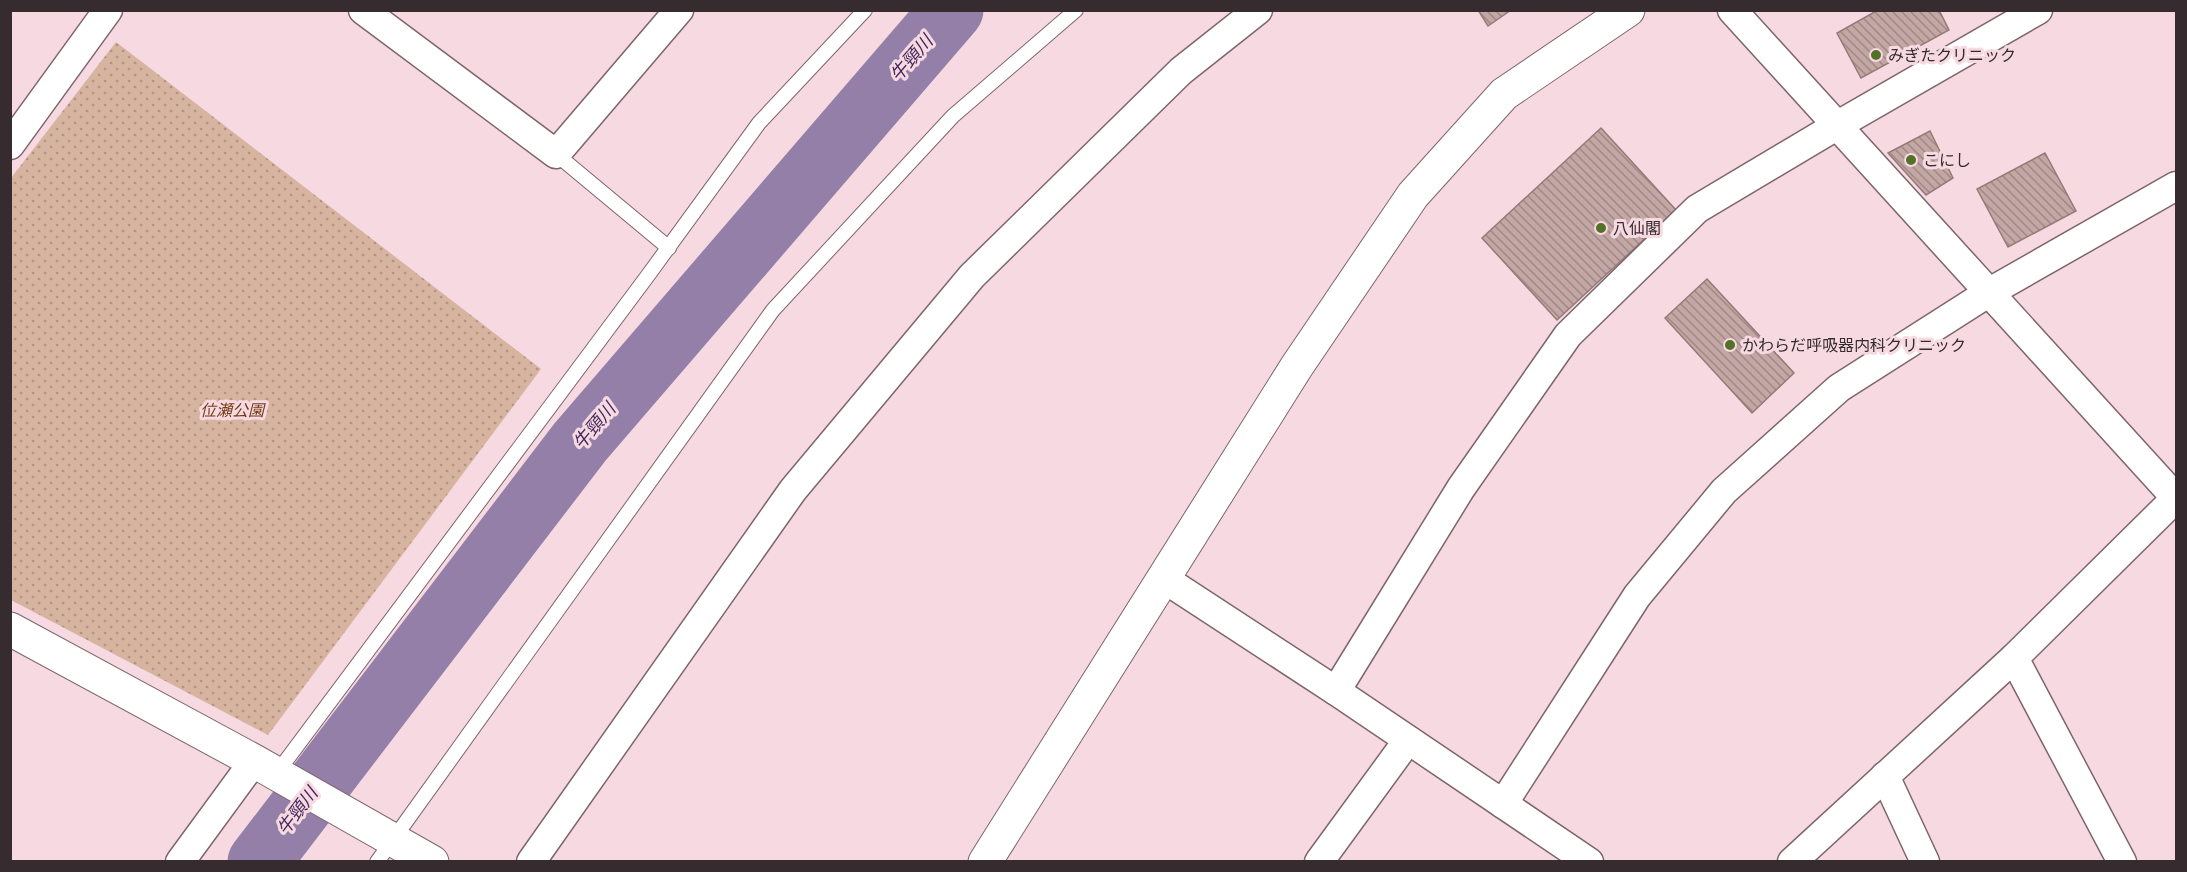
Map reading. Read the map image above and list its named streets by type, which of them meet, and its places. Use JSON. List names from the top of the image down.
{
  "water": ["牛頸川"],
  "parks": ["位瀬公園"],
  "places": [
    "みぎたクリニック",
    "こにし",
    "八仙閣",
    "かわらだ呼吸器内科クリニック"
  ]
}
